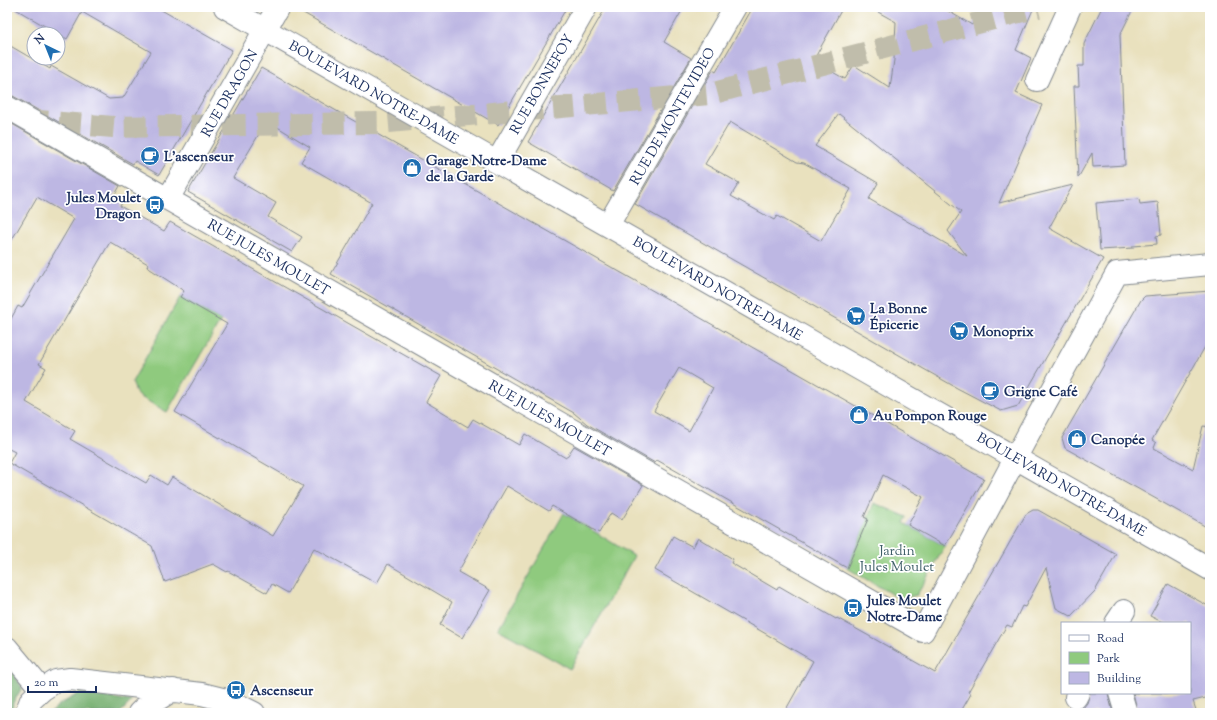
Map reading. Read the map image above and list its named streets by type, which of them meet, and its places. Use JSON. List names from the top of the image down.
{
  "streets": {
    "street": [
      "RUE BONNEFOY",
      "BOULEVARD NOTRE-DAME",
      "RUE DRAGON",
      "RUE DE MONTEVIDEO",
      "RUE JULES MOULET"
    ]
  },
  "crossings": [
    ["RUE BONNEFOY", "BOULEVARD NOTRE-DAME"],
    ["BOULEVARD NOTRE-DAME", "RUE DRAGON"],
    ["BOULEVARD NOTRE-DAME", "RUE DE MONTEVIDEO"],
    ["BOULEVARD NOTRE-DAME", "RUE JULES MOULET"],
    ["RUE DRAGON", "RUE JULES MOULET"]
  ],
  "parks": ["Jardin Jules Moulet"],
  "places": {
    "cafe": ["L'ascenseur", "Grigne Café"],
    "shop": ["Garage Notre-Dame de la Garde", "Au Pompon Rouge", "Canopée"],
    "bus stop": ["Jules Moulet Dragon", "Jules Moulet Notre-Dame", "Ascenseur"],
    "supermarket": ["La Bonne Épicerie", "Monoprix"]
  },
  "legend": ["Road", "Park", "Building"],
  "scale_bar": "20 m",
  "north": "top left"
}
